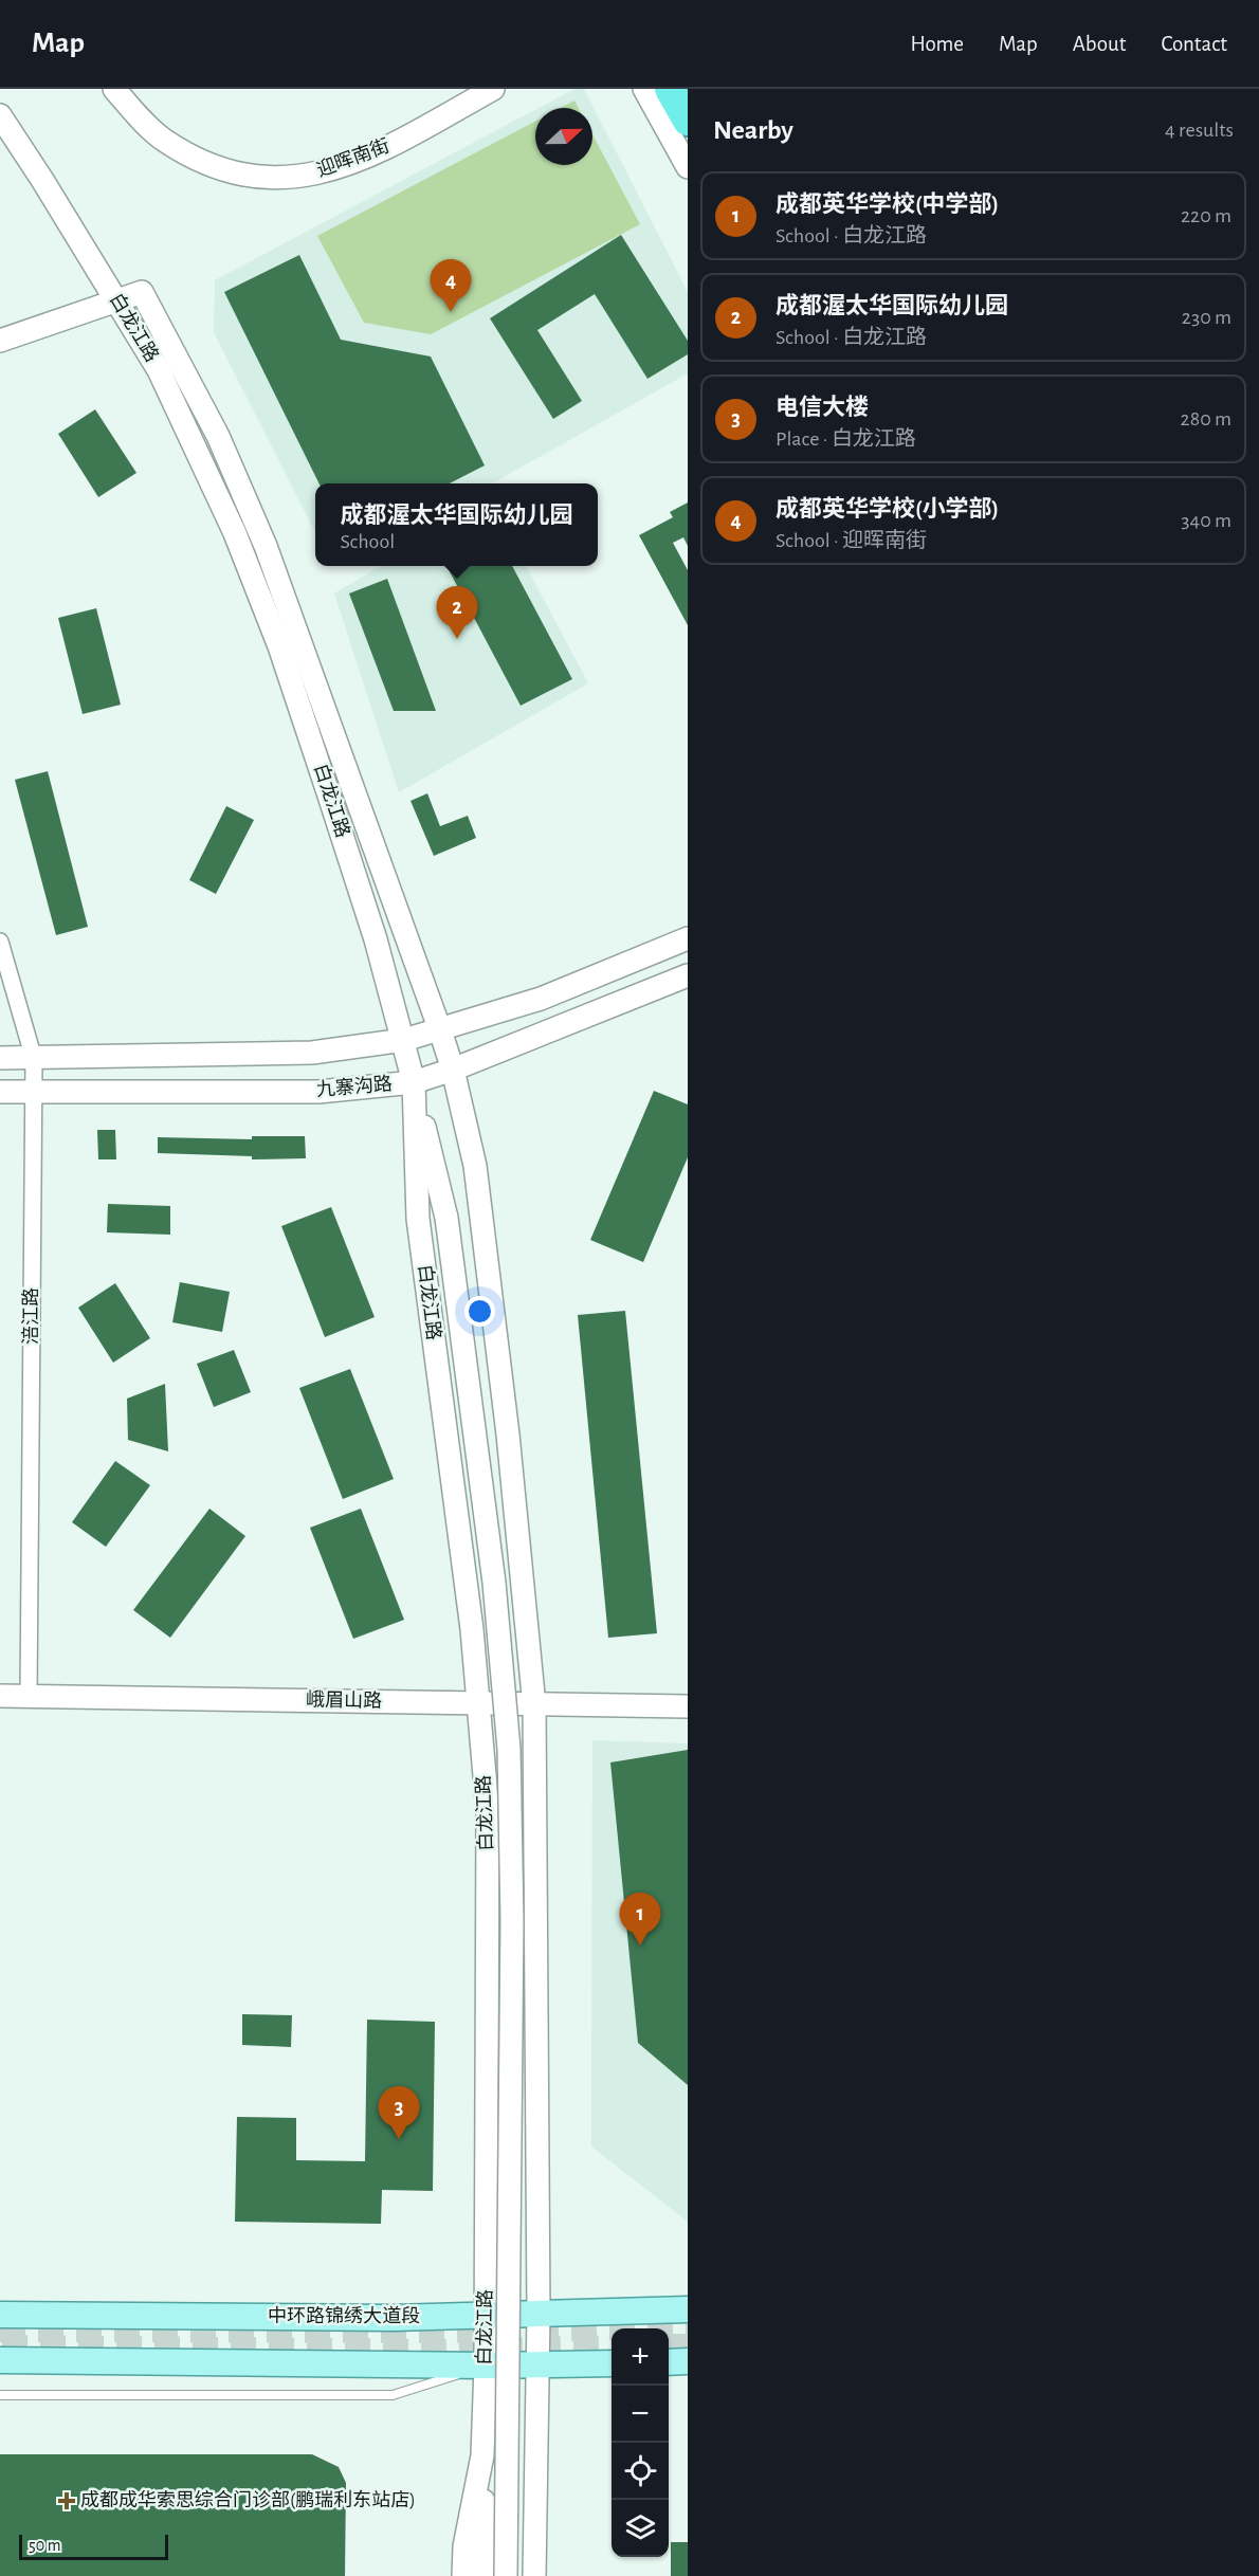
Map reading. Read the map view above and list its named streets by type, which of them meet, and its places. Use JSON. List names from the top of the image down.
{
  "streets": {
    "main road": ["中环路锦绣大道段"],
    "street": [
      "迎晖南街",
      "白龙江路",
      "九寨沟路",
      "涪江路",
      "峨眉山路"
    ]
  },
  "crossings": [
    ["白龙江路", "九寨沟路"],
    ["白龙江路", "峨眉山路"],
    ["白龙江路", "中环路锦绣大道段"],
    ["九寨沟路", "涪江路"],
    ["涪江路", "峨眉山路"]
  ],
  "places": {
    "health": ["成都成华索思综合门诊部(鹏瑞利东站店)"]
  },
  "scale_bar": "50 m",
  "north": "right",
  "page": {
    "header": "Map",
    "nav": [
      "Home",
      "Map",
      "About",
      "Contact"
    ],
    "heading": ["Nearby", "4 results"],
    "list": [
      {
        "mark": "1",
        "name": "成都英华学校(中学部)",
        "note": "School · 白龙江路",
        "value": "220 m"
      },
      {
        "mark": "2",
        "name": "成都渥太华国际幼儿园",
        "note": "School · 白龙江路",
        "value": "230 m"
      },
      {
        "mark": "3",
        "name": "电信大楼",
        "note": "Place · 白龙江路",
        "value": "280 m"
      },
      {
        "mark": "4",
        "name": "成都英华学校(小学部)",
        "note": "School · 迎晖南街",
        "value": "340 m"
      }
    ],
    "pins": [
      "4",
      "2",
      "1",
      "3"
    ],
    "popup": ["成都渥太华国际幼儿园", "School"],
    "map_buttons": ["+", "−"],
    "scale": "50 m"
  }
}
